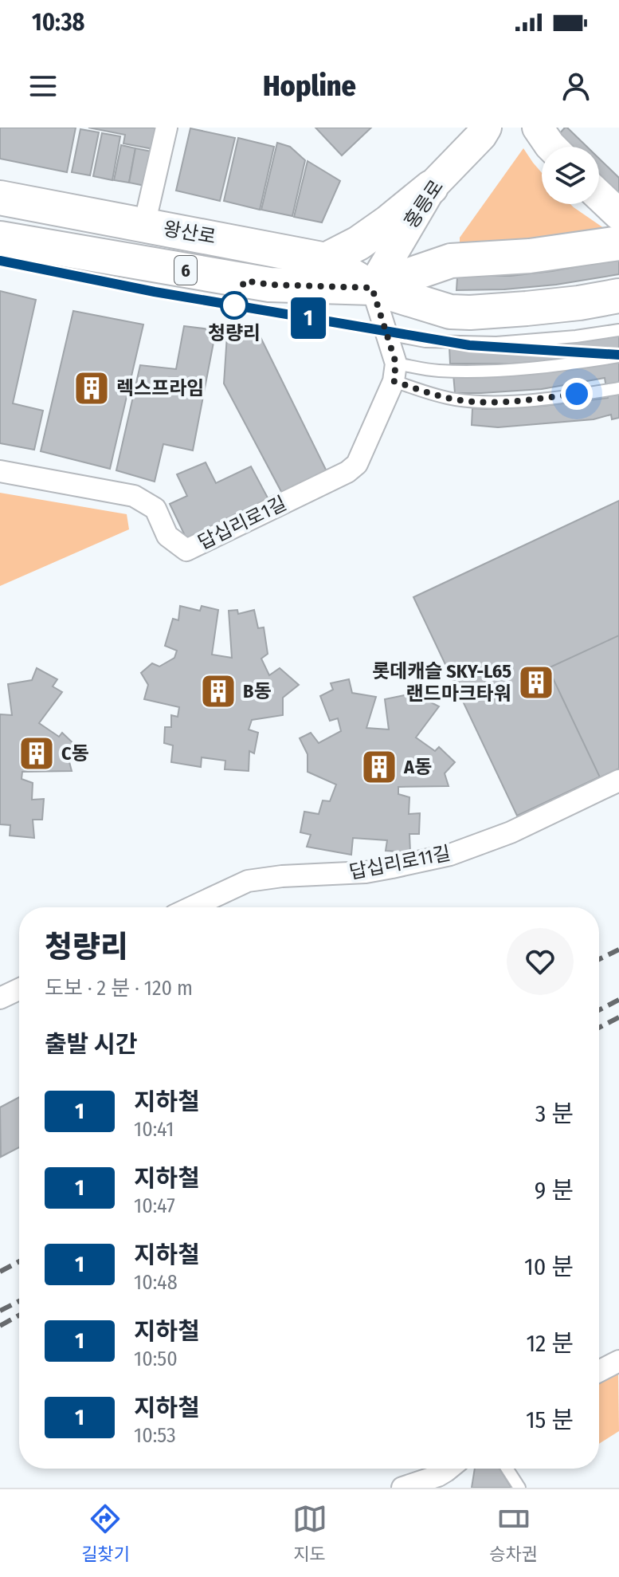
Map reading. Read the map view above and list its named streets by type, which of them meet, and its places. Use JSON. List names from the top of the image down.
{
  "streets": {
    "main road": ["홍릉로", "왕산로", "6"],
    "street": ["답십리로1길", "답십리로11길"]
  },
  "crossings": [
    ["홍릉로", "왕산로"]
  ],
  "places": {
    "other": ["청량리"],
    "building": [
      "렉스프라임",
      "롯데캐슬 SKY-L65 랜드마크타워",
      "B동",
      "C동",
      "A동"
    ]
  },
  "lines": ["metro line 1"],
  "page": {
    "status": "10:38",
    "header": "Hopline",
    "on_map": "1",
    "heading": [
      ["청량리", "도보 · 2 분 · 120 m"],
      "출발 시간"
    ],
    "list": [
      {
        "mark": "1",
        "name": "지하철",
        "note": "10:41",
        "value": "3 분"
      },
      {
        "mark": "1",
        "name": "지하철",
        "note": "10:47",
        "value": "9 분"
      },
      {
        "mark": "1",
        "name": "지하철",
        "note": "10:48",
        "value": "10 분"
      },
      {
        "mark": "1",
        "name": "지하철",
        "note": "10:50",
        "value": "12 분"
      },
      {
        "mark": "1",
        "name": "지하철",
        "note": "10:53",
        "value": "15 분"
      }
    ],
    "tabs": ["길찾기", "지도", "승차권"]
  }
}
